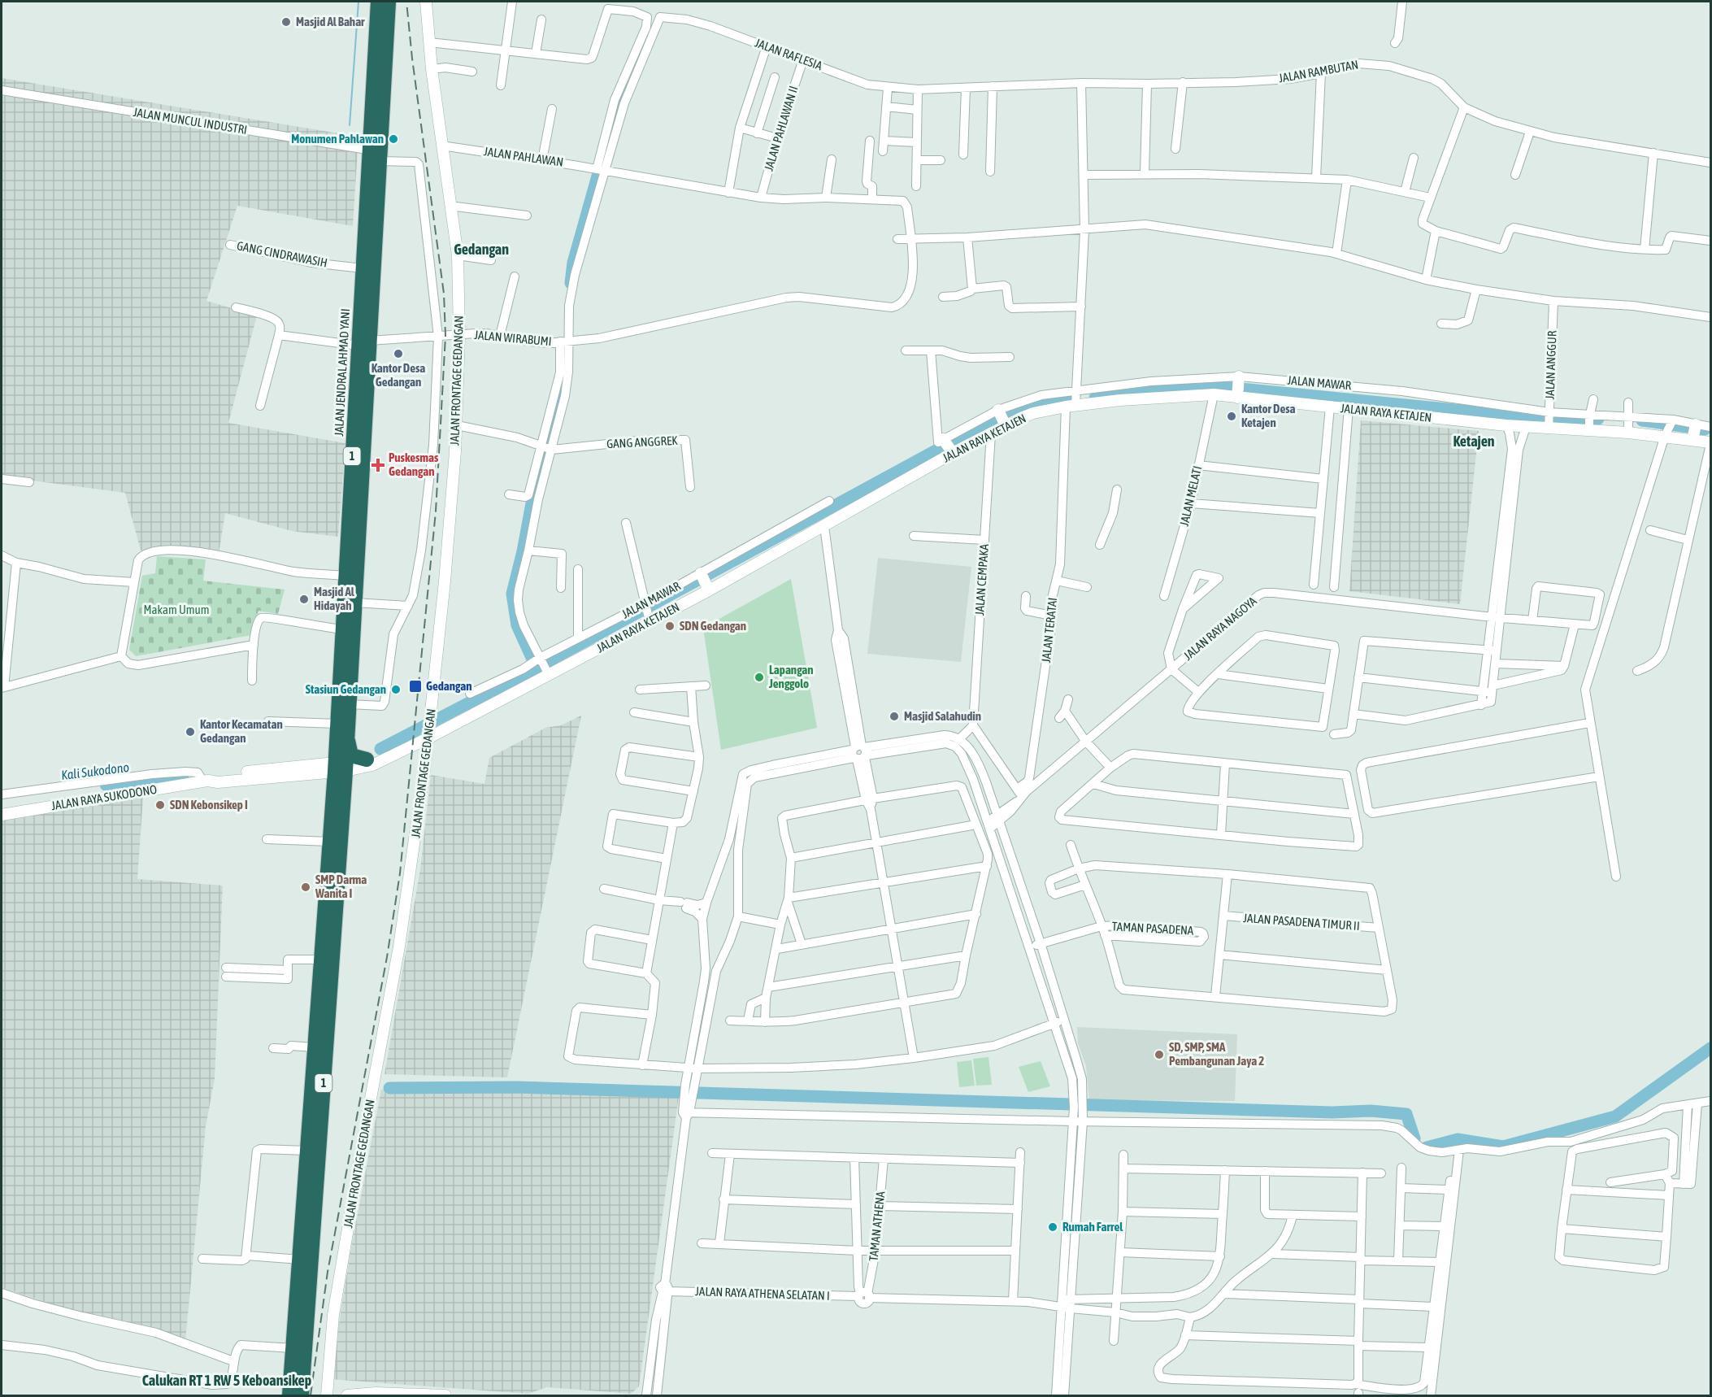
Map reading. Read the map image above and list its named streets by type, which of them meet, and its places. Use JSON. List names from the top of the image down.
{
  "streets": {
    "highway": ["JALAN JENDRAL AHMAD YANI", "1"],
    "street": [
      "JALAN RAFLESIA",
      "JALAN RAMBUTAN",
      "JALAN MUNCUL INDUSTRI",
      "JALAN PAHLAWAN II",
      "JALAN PAHLAWAN",
      "GANG CINDRAWASIH",
      "JALAN WIRABUMI",
      "JALAN ANGGUR",
      "JALAN FRONTAGE GEDANGAN",
      "JALAN MAWAR",
      "JALAN RAYA KETAJEN",
      "GANG ANGGREK",
      "JALAN MELATI",
      "JALAN CEMPAKA",
      "JALAN RAYA NAGOYA",
      "JALAN TERATAI",
      "JALAN RAYA SUKODONO",
      "JALAN PASADENA TIMUR II",
      "TAMAN PASADENA",
      "TAMAN ATHENA",
      "JALAN RAYA ATHENA SELATAN I"
    ]
  },
  "crossings": [
    ["JALAN RAFLESIA", "JALAN RAMBUTAN"],
    ["JALAN RAFLESIA", "JALAN PAHLAWAN II"],
    ["JALAN RAFLESIA", "JALAN PAHLAWAN"],
    ["JALAN RAFLESIA", "JALAN WIRABUMI"],
    ["JALAN RAFLESIA", "GANG ANGGREK"],
    ["JALAN RAFLESIA", "JALAN TERATAI"],
    ["JALAN RAMBUTAN", "JALAN TERATAI"],
    ["JALAN MUNCUL INDUSTRI", "JALAN WIRABUMI"],
    ["JALAN MUNCUL INDUSTRI", "JALAN JENDRAL AHMAD YANI"],
    ["JALAN MUNCUL INDUSTRI", "1"],
    ["JALAN PAHLAWAN II", "JALAN PAHLAWAN"],
    ["JALAN PAHLAWAN", "JALAN WIRABUMI"],
    ["JALAN PAHLAWAN", "JALAN FRONTAGE GEDANGAN"],
    ["GANG CINDRAWASIH", "JALAN JENDRAL AHMAD YANI"],
    ["JALAN WIRABUMI", "JALAN JENDRAL AHMAD YANI"],
    ["JALAN WIRABUMI", "JALAN FRONTAGE GEDANGAN"],
    ["JALAN ANGGUR", "JALAN MAWAR"],
    ["JALAN ANGGUR", "JALAN RAYA KETAJEN"],
    ["JALAN JENDRAL AHMAD YANI", "JALAN RAYA KETAJEN"],
    ["JALAN JENDRAL AHMAD YANI", "1"],
    ["JALAN JENDRAL AHMAD YANI", "JALAN RAYA SUKODONO"],
    ["JALAN FRONTAGE GEDANGAN", "JALAN RAYA KETAJEN"],
    ["JALAN MAWAR", "JALAN RAYA KETAJEN"],
    ["JALAN MAWAR", "JALAN TERATAI"],
    ["JALAN RAYA KETAJEN", "1"],
    ["JALAN RAYA KETAJEN", "JALAN MELATI"],
    ["JALAN RAYA KETAJEN", "JALAN CEMPAKA"],
    ["JALAN RAYA KETAJEN", "JALAN TERATAI"],
    ["JALAN RAYA KETAJEN", "JALAN RAYA SUKODONO"],
    ["1", "JALAN RAYA SUKODONO"],
    ["JALAN RAYA NAGOYA", "JALAN TERATAI"],
    ["TAMAN ATHENA", "JALAN RAYA ATHENA SELATAN I"]
  ],
  "districts": ["Gedangan", "Ketajen", "Calukan RT 1 RW 5 Keboansikep"],
  "water": ["Kali Sukodono"],
  "parks": ["Makam Umum"],
  "places": {
    "other": [
      "Masjid Al Bahar",
      "Monumen Pahlawan",
      "Kantor Desa Gedangan",
      "Kantor Desa Ketajen",
      "Masjid Al Hidayah",
      "SDN Gedangan",
      "Lapangan Jenggolo",
      "Stasiun Gedangan",
      "Masjid Salahudin",
      "Kantor Kecamatan Gedangan",
      "SDN Kebonsikep I",
      "SMP Darma Wanita I",
      "SD, SMP, SMA Pembangunan Jaya 2",
      "Rumah Farrel"
    ],
    "health": ["Puskesmas Gedangan"],
    "transit": ["Gedangan"]
  }
}
